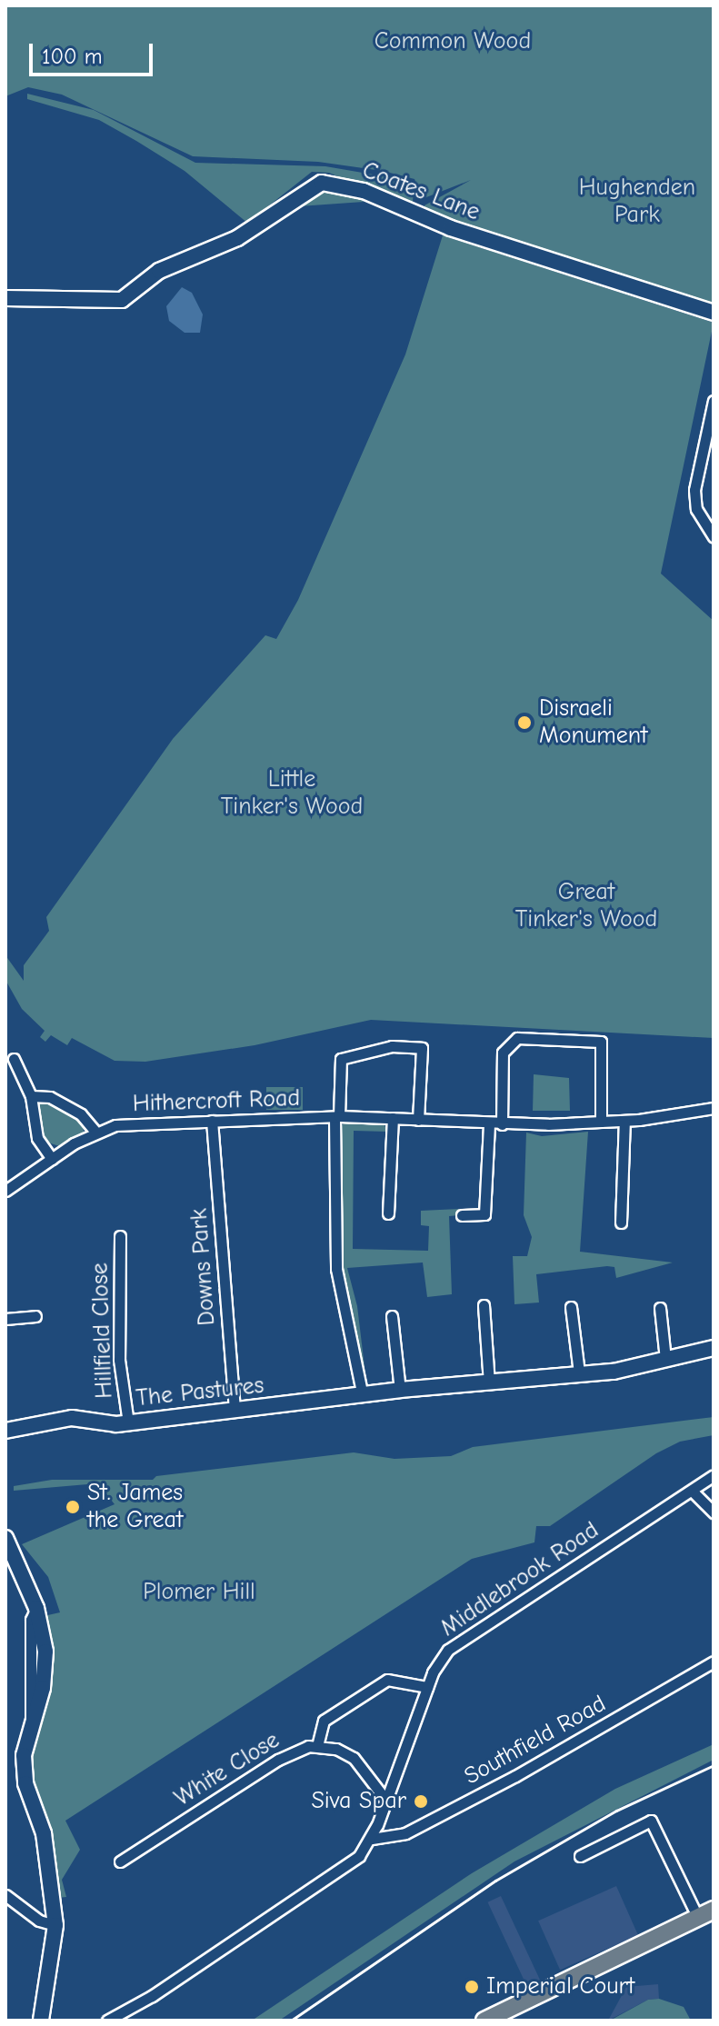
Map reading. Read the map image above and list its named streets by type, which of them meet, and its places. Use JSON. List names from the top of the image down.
{
  "streets": {
    "street": [
      "Coates Lane",
      "Hithercroft Road",
      "Downs Park",
      "Hillfield Close",
      "The Pastures",
      "Middlebrook Road",
      "Southfield Road",
      "White Close"
    ]
  },
  "crossings": [
    ["Hithercroft Road", "Downs Park"],
    ["Downs Park", "The Pastures"],
    ["Hillfield Close", "The Pastures"],
    ["Middlebrook Road", "White Close"]
  ],
  "parks": [
    "Common Wood",
    "Hughenden Park",
    "Little Tinker's Wood",
    "Great Tinker's Wood",
    "Plomer Hill"
  ],
  "places": [
    "Disraeli Monument",
    "St. James the Great",
    "Siva Spar",
    "Imperial Court"
  ],
  "scale_bar": "100 m"
}
